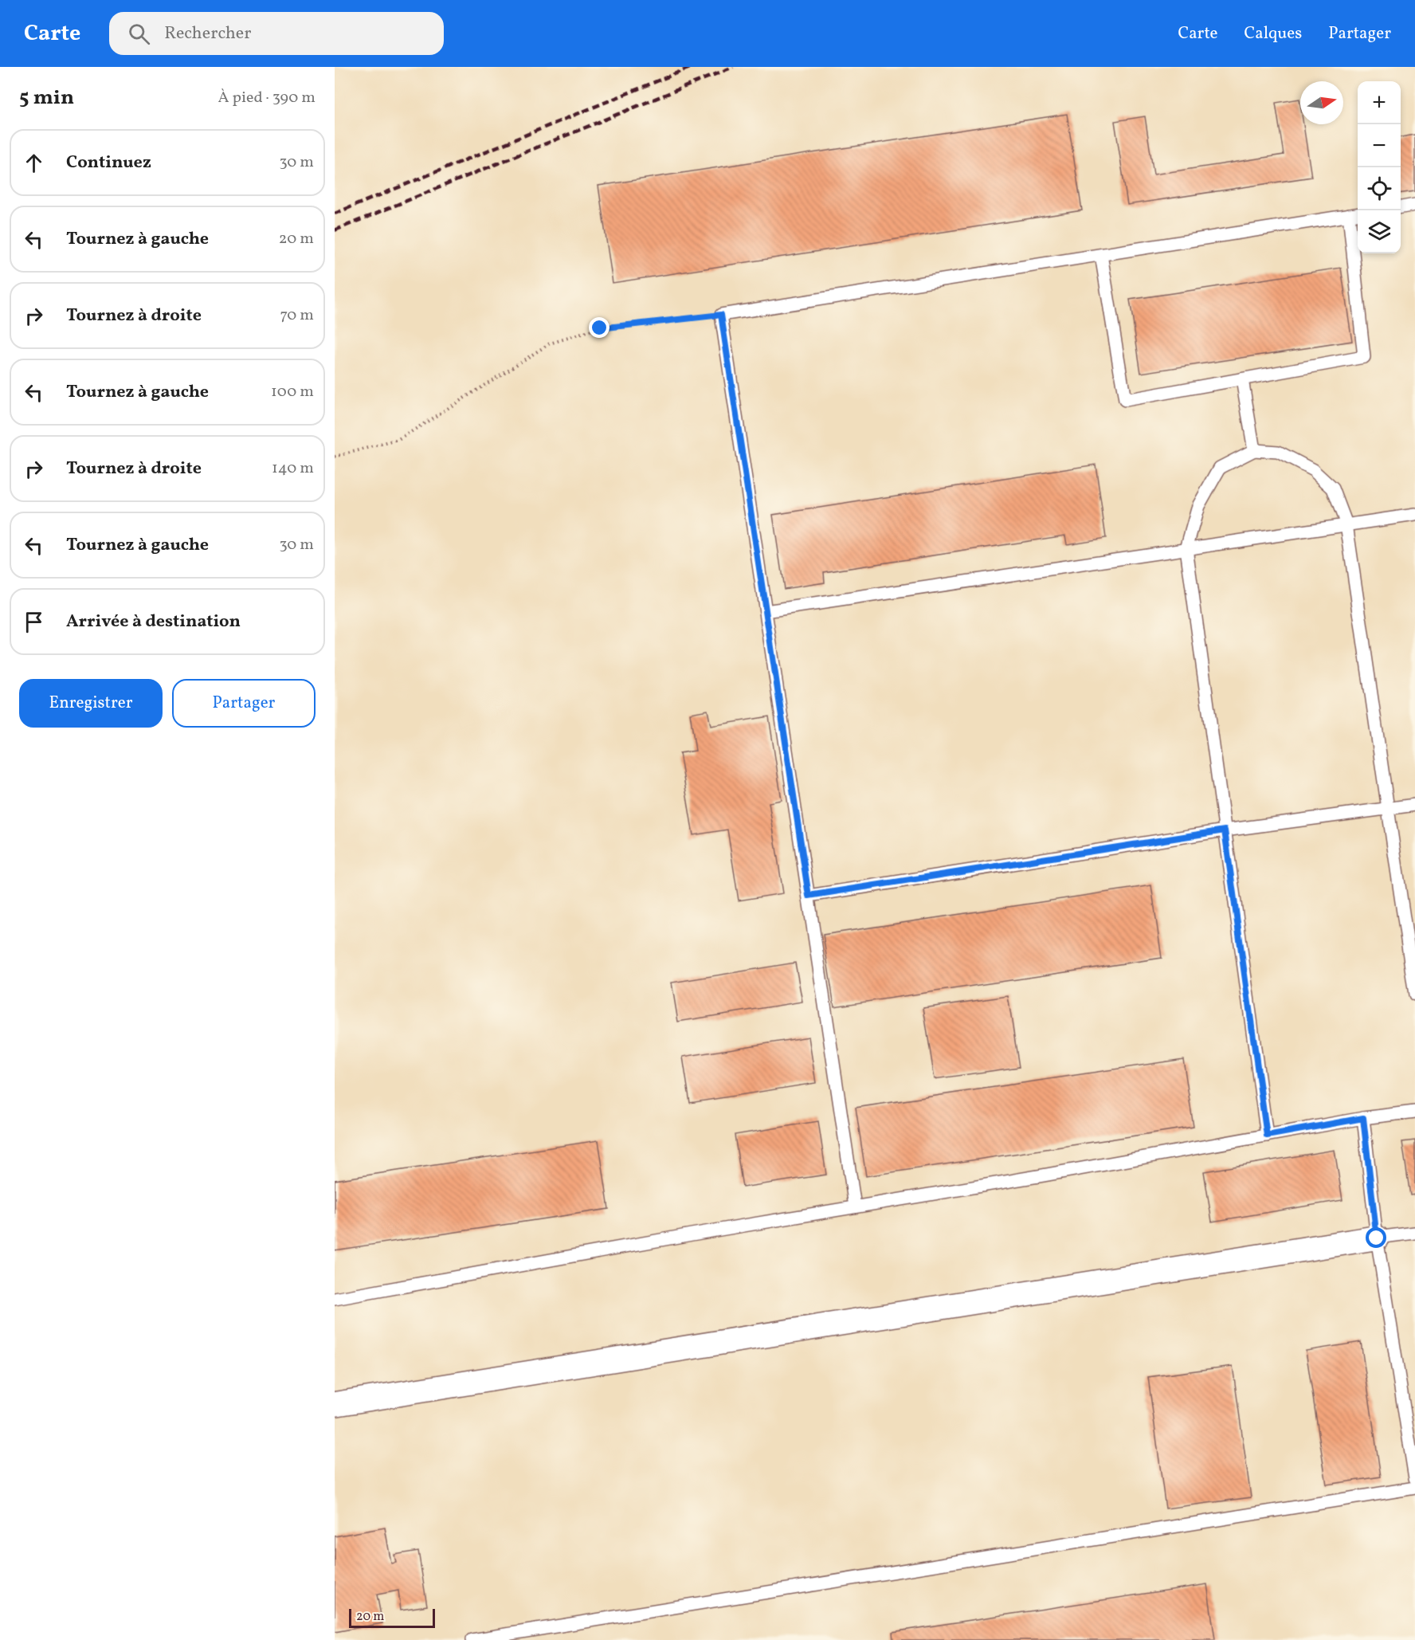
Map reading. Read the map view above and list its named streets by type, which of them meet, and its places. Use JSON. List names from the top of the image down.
{
  "scale_bar": "20 m",
  "north": "right",
  "page": {
    "header": "Carte",
    "search": "Rechercher",
    "nav": ["Carte", "Calques", "Partager"],
    "heading": ["5 min", "À pied · 390 m"],
    "map_buttons": ["+", "−"],
    "list": [
      ["Continuez", "30 m"],
      ["Tournez à gauche", "20 m"],
      ["Tournez à droite", "70 m"],
      ["Tournez à gauche", "100 m"],
      ["Tournez à droite", "140 m"],
      ["Tournez à gauche", "30 m"],
      "Arrivée à destination"
    ],
    "buttons": ["Enregistrer", "Partager"],
    "scale": "20 m"
  }
}
